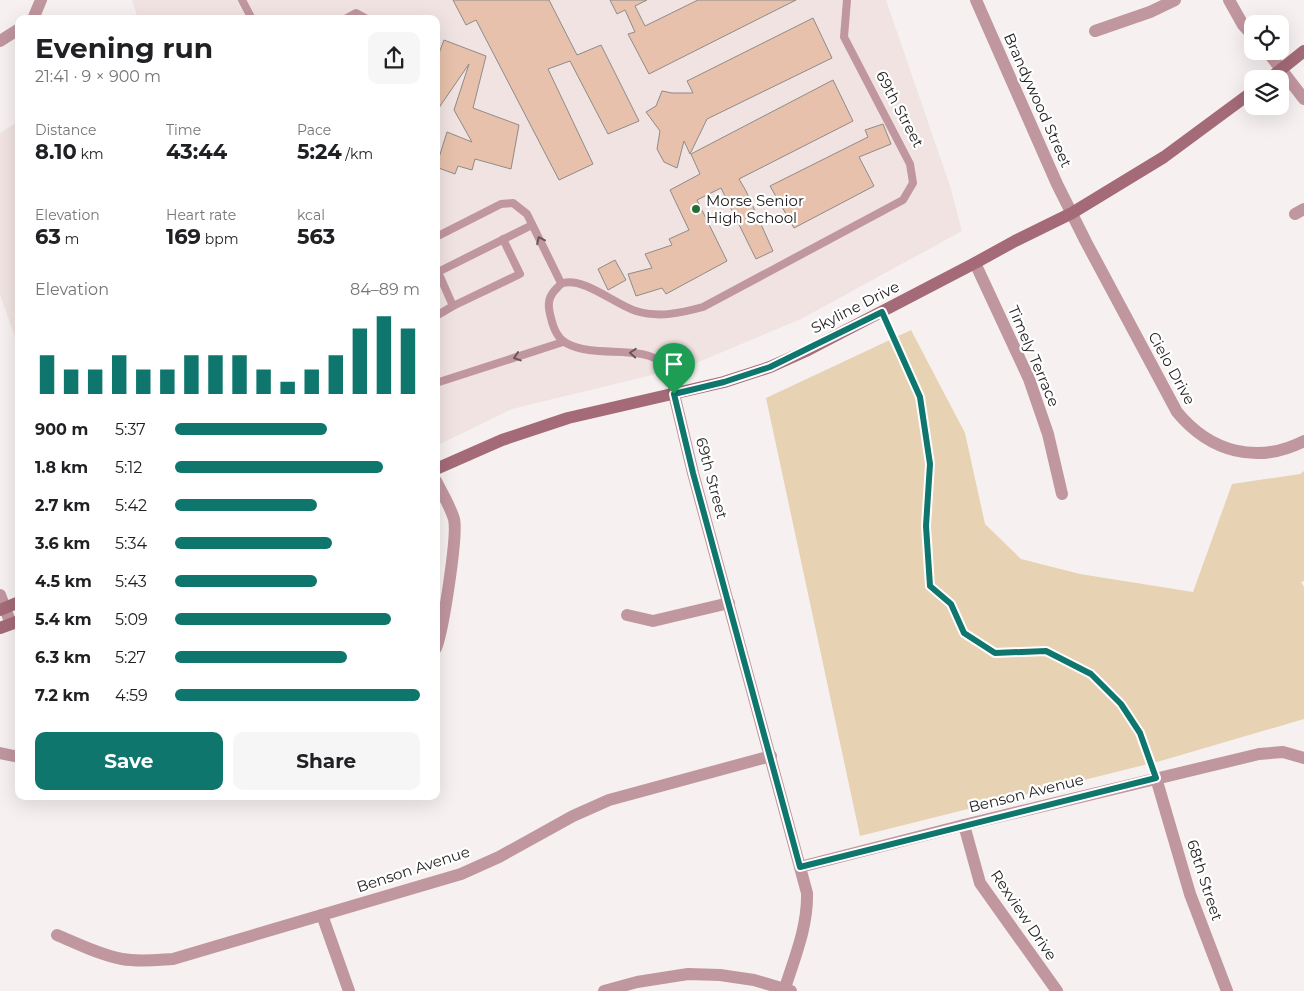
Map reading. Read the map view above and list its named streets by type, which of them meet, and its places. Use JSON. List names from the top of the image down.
{
  "streets": {
    "main road": ["Skyline Drive"],
    "street": [
      "Brandywood Street",
      "69th Street",
      "Timely Terrace",
      "Cielo Drive",
      "Benson Avenue",
      "68th Street",
      "Rexview Drive"
    ]
  },
  "crossings": [
    ["Brandywood Street", "Skyline Drive"],
    ["Brandywood Street", "Cielo Drive"],
    ["69th Street", "Skyline Drive"],
    ["69th Street", "Benson Avenue"],
    ["Skyline Drive", "Timely Terrace"],
    ["Skyline Drive", "Cielo Drive"],
    ["Benson Avenue", "68th Street"],
    ["Benson Avenue", "Rexview Drive"]
  ],
  "places": ["Morse Senior High School"],
  "page": {
    "heading": ["Evening run", "21:41 · 9 × 900 m"],
    "stats": [
      ["Distance", "8.10 km"],
      ["Time", "43:44"],
      ["Pace", "5:24 /km"],
      ["Elevation", "63 m"],
      ["Heart rate", "169 bpm"],
      ["kcal", "563"]
    ],
    "chart": ["Elevation", "84–89 m"],
    "list": [
      {
        "name": "900 m",
        "note": "5:37"
      },
      {
        "name": "1.8 km",
        "note": "5:12"
      },
      {
        "name": "2.7 km",
        "note": "5:42"
      },
      {
        "name": "3.6 km",
        "note": "5:34"
      },
      {
        "name": "4.5 km",
        "note": "5:43"
      },
      {
        "name": "5.4 km",
        "note": "5:09"
      },
      {
        "name": "6.3 km",
        "note": "5:27"
      },
      {
        "name": "7.2 km",
        "note": "4:59"
      }
    ],
    "buttons": ["Save", "Share"]
  }
}
